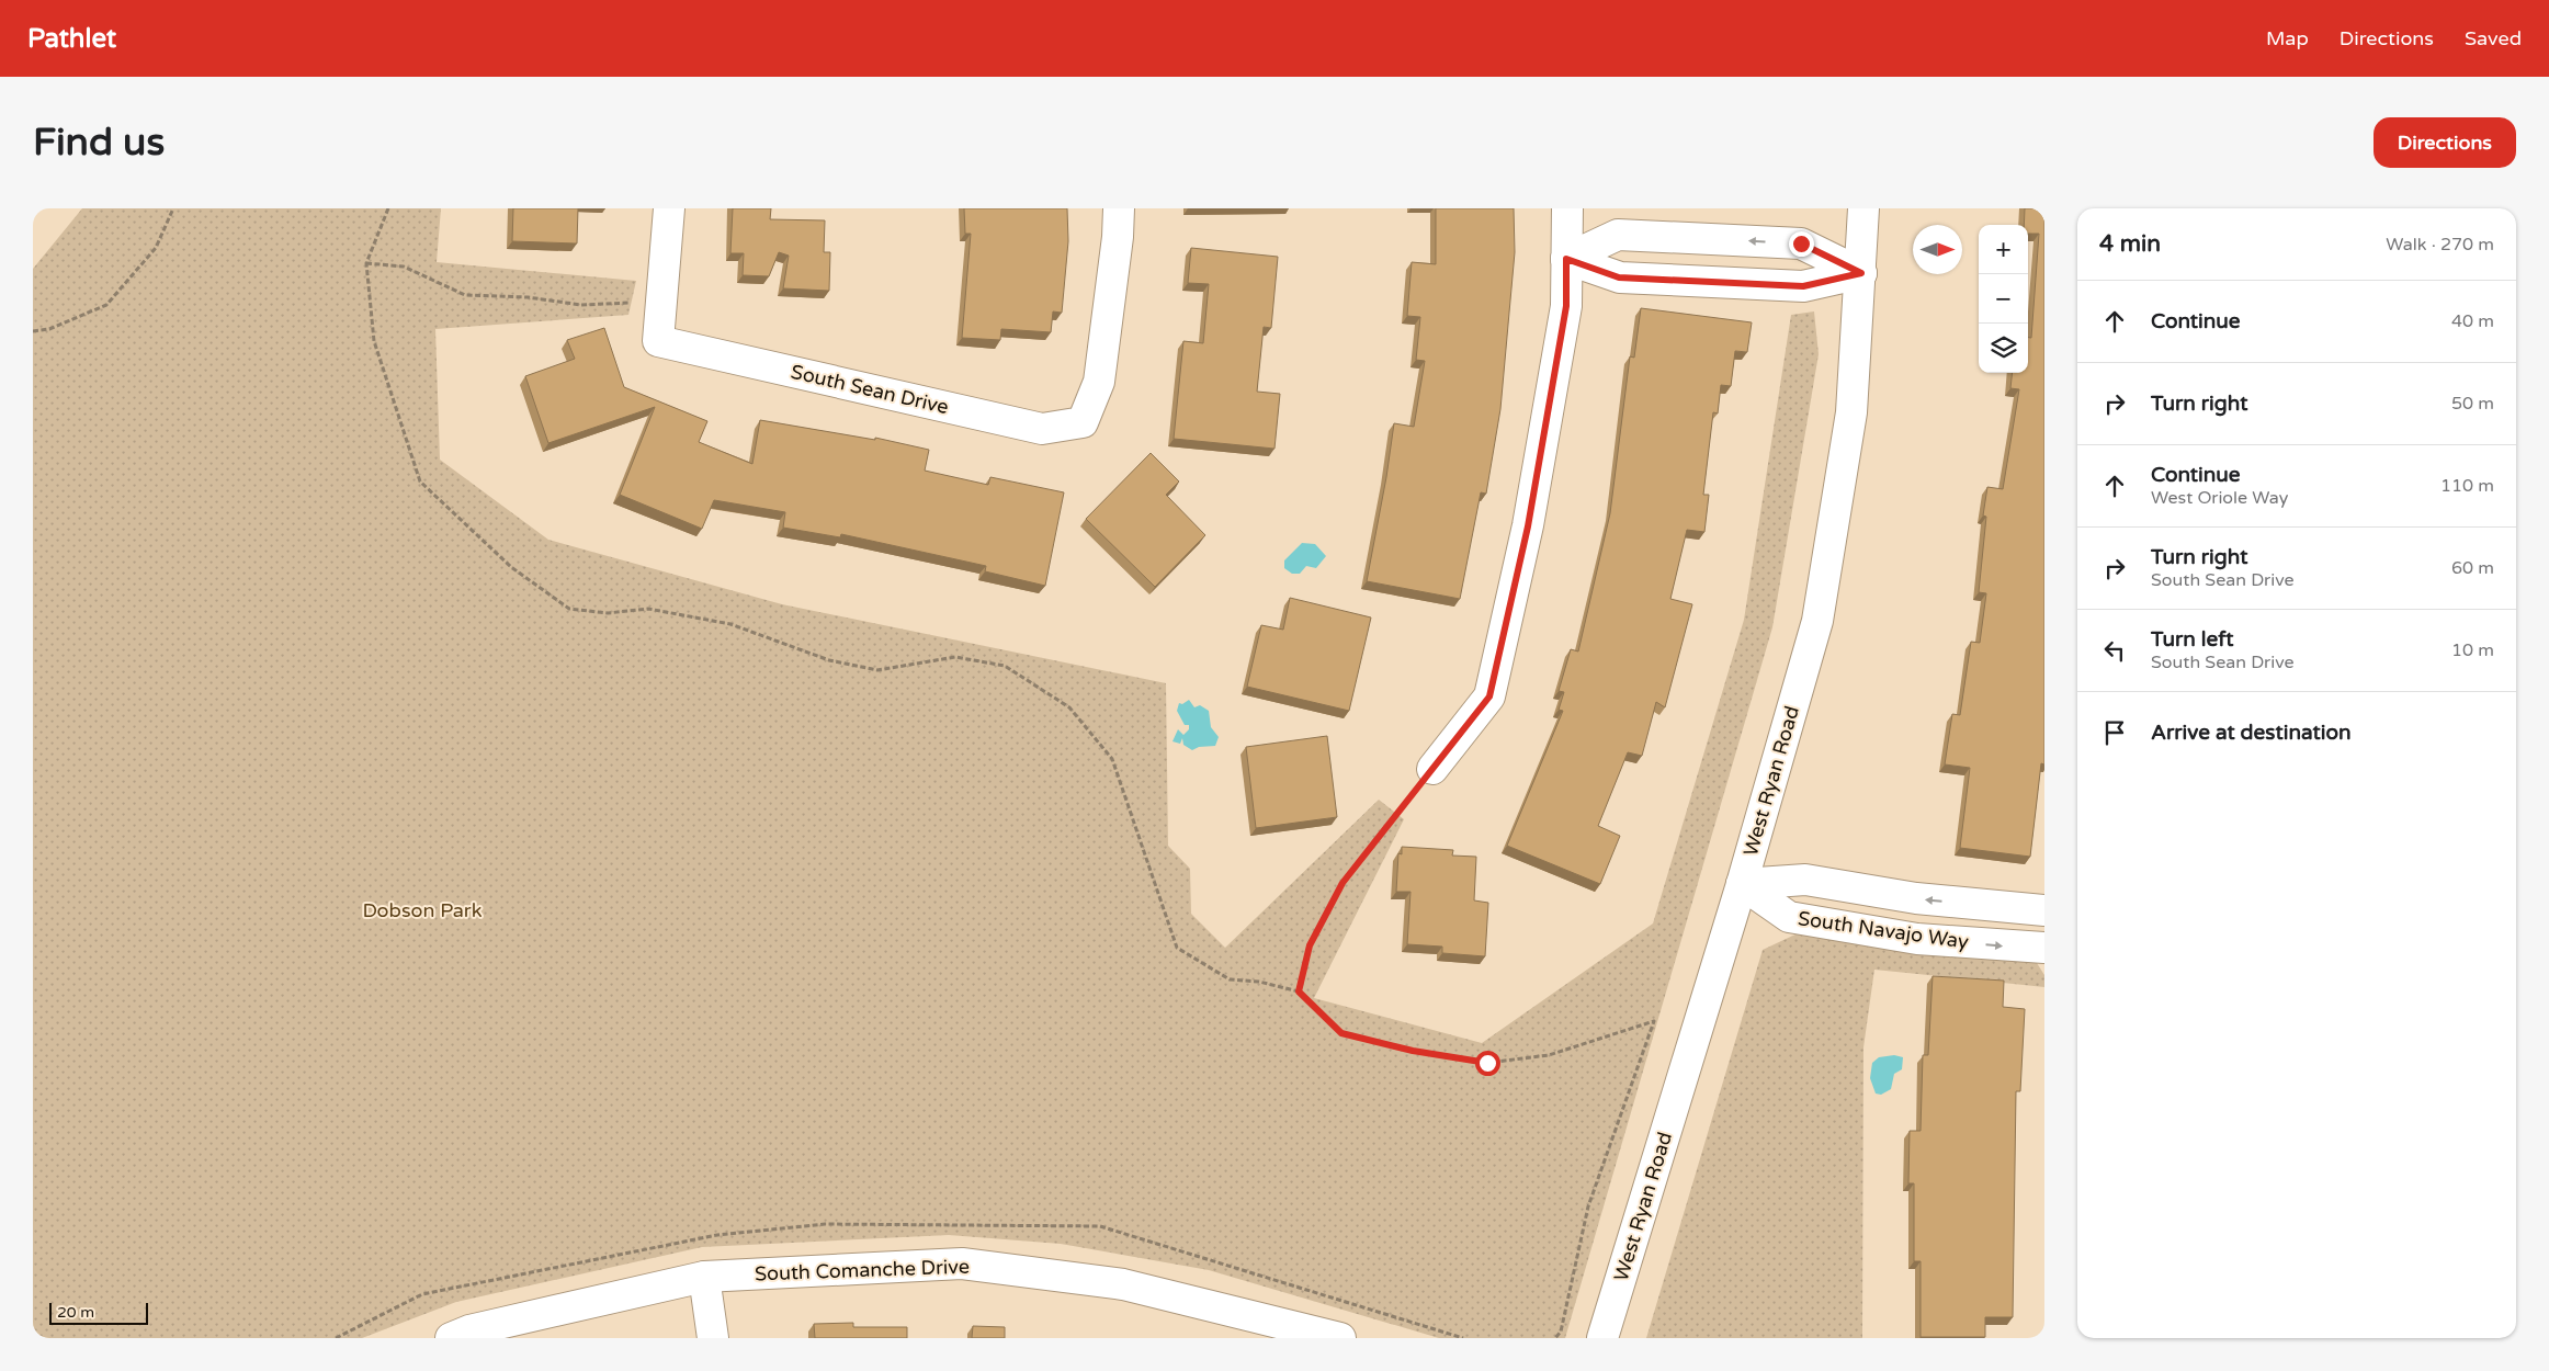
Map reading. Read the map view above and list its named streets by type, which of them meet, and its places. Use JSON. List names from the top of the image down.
{
  "streets": {
    "street": [
      "South Sean Drive",
      "West Ryan Road",
      "South Navajo Way",
      "South Comanche Drive"
    ]
  },
  "crossings": [
    ["West Ryan Road", "South Navajo Way"]
  ],
  "parks": ["Dobson Park"],
  "scale_bar": "20 m",
  "north": "right",
  "page": {
    "header": "Pathlet",
    "nav": ["Map", "Directions", "Saved"],
    "buttons": "Directions",
    "title": "Find us",
    "heading": ["4 min", "Walk · 270 m"],
    "map_buttons": ["+", "−"],
    "list": [
      ["Continue", "40 m"],
      ["Turn right", "50 m"],
      ["Continue", "West Oriole Way", "110 m"],
      ["Turn right", "South Sean Drive", "60 m"],
      ["Turn left", "South Sean Drive", "10 m"],
      "Arrive at destination"
    ],
    "scale": "20 m"
  }
}
